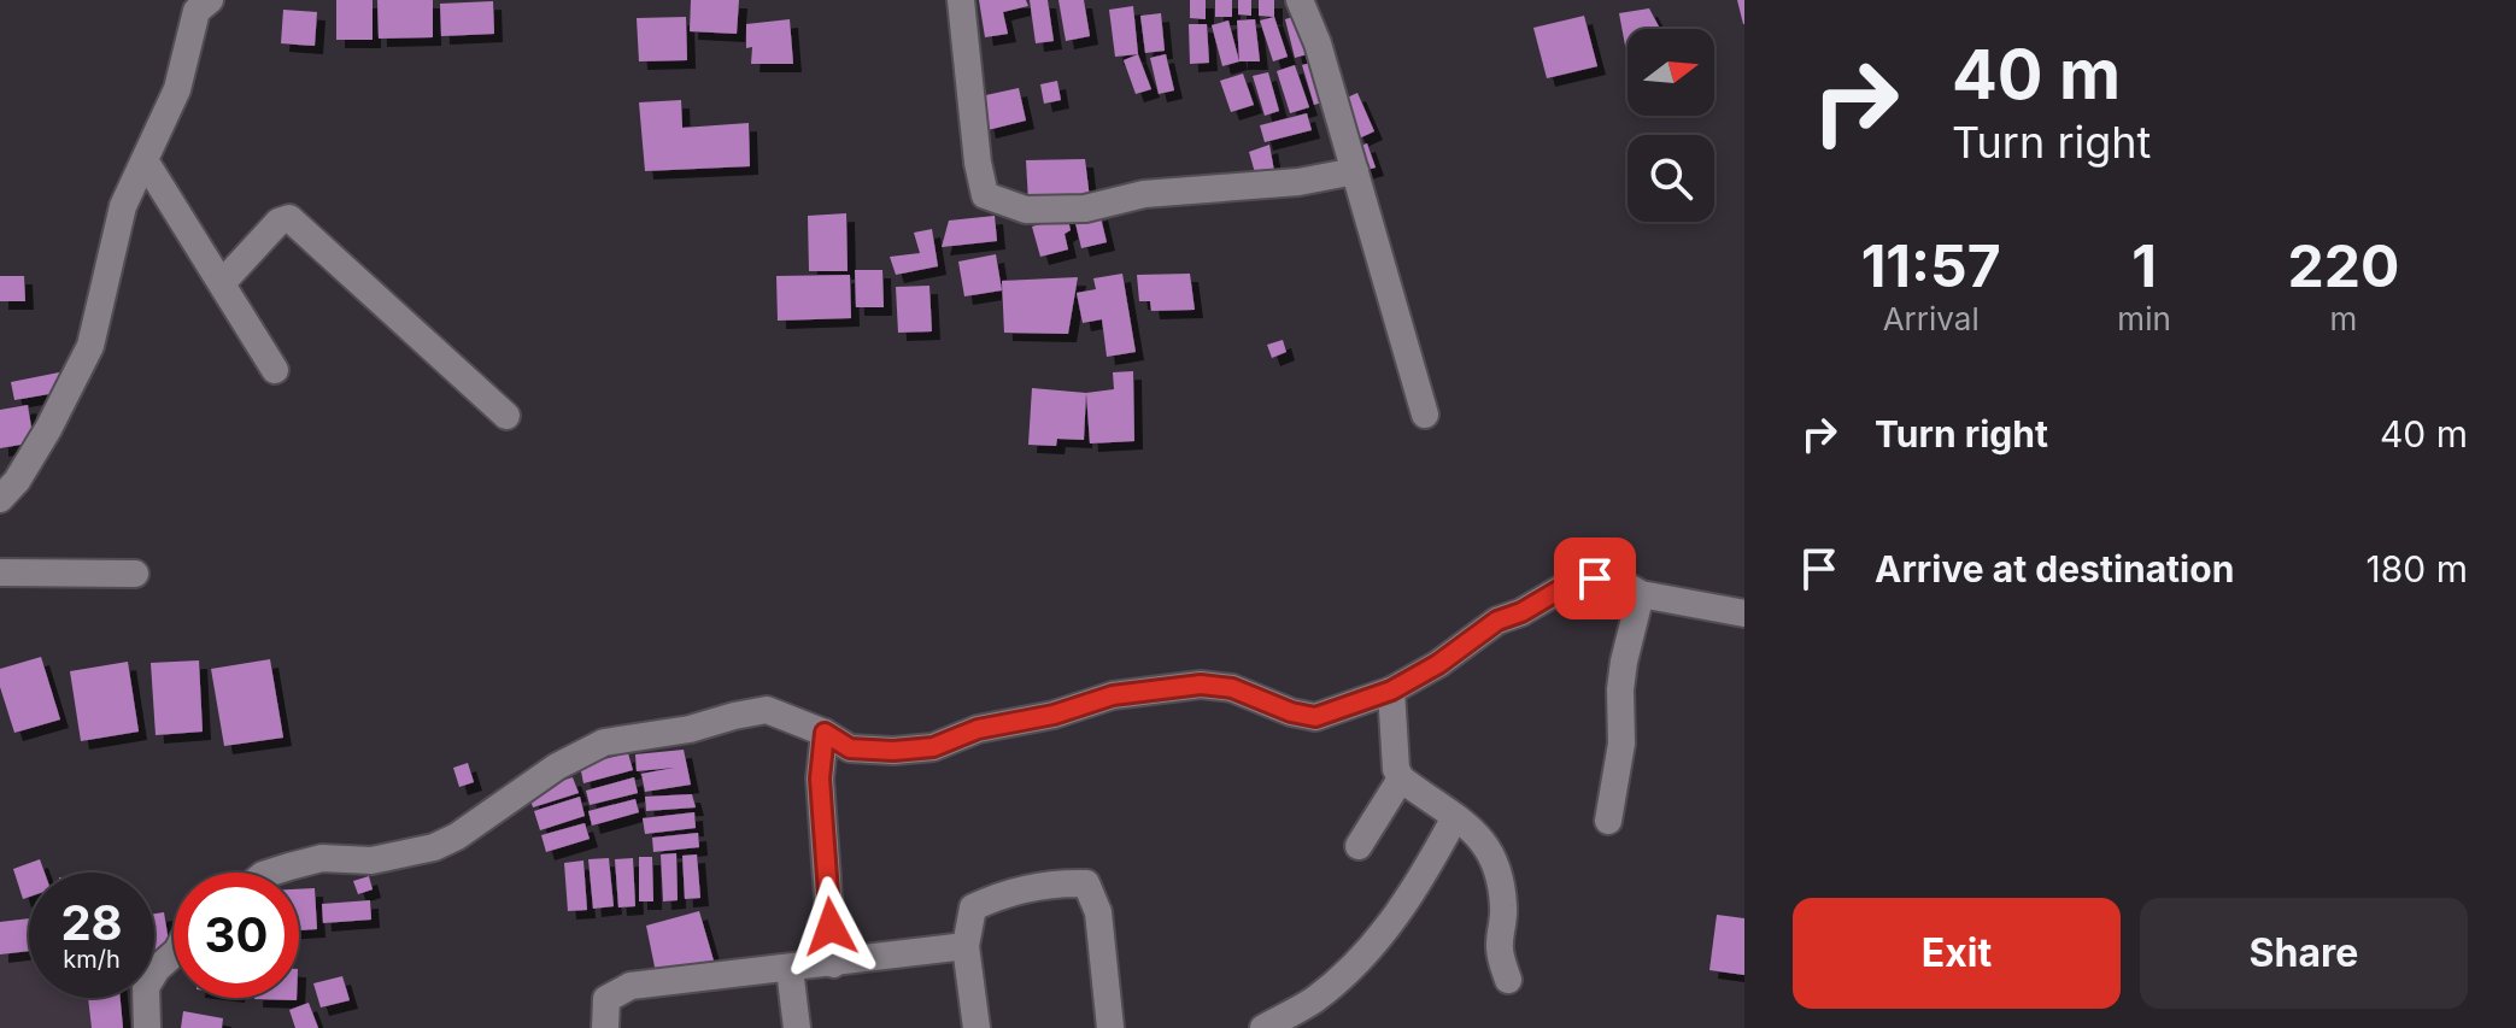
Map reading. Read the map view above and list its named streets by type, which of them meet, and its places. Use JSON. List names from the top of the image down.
{
  "north": "right",
  "page": {
    "turn": ["40 m", "Turn right"],
    "eta": [
      "11:57",
      "Arrival",
      "1",
      "min",
      "220",
      "m"
    ],
    "list": [
      {
        "name": "Turn right",
        "value": "40 m"
      },
      {
        "name": "Arrive at destination",
        "value": "180 m"
      }
    ],
    "speed": "28 km/h",
    "limit": "30",
    "buttons": ["Exit", "Share"]
  }
}
